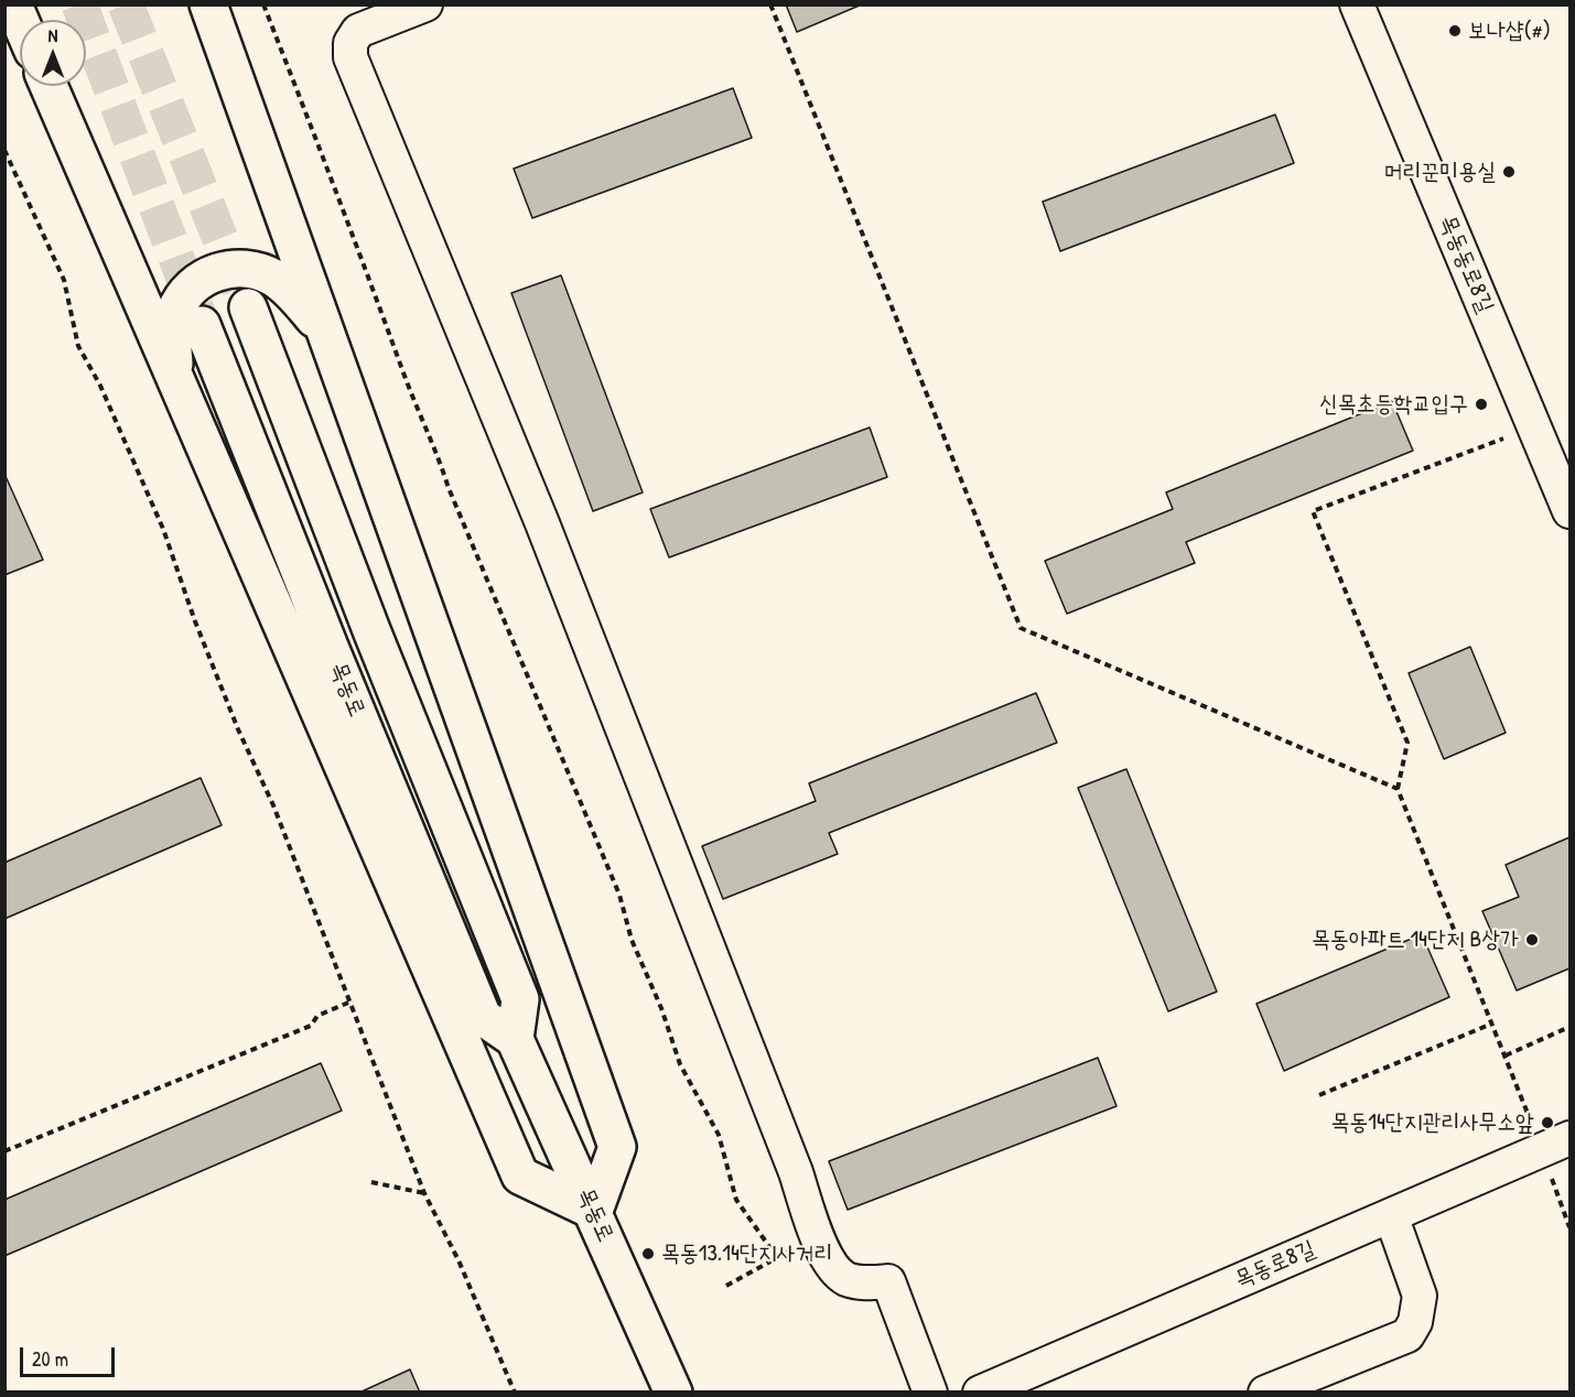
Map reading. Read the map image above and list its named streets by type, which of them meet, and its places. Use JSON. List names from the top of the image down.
{
  "streets": {
    "main road": ["목동로"],
    "street": ["목동동로8길", "목동로8길"]
  },
  "places": [
    "보나샵(#)",
    "머리꾼미용실",
    "신목초등학교입구",
    "목동아파트 14단지 B상가",
    "목동14단지관리사무소앞",
    "목동13.14단지사거리"
  ],
  "scale_bar": "20 m",
  "north": "top"
}
